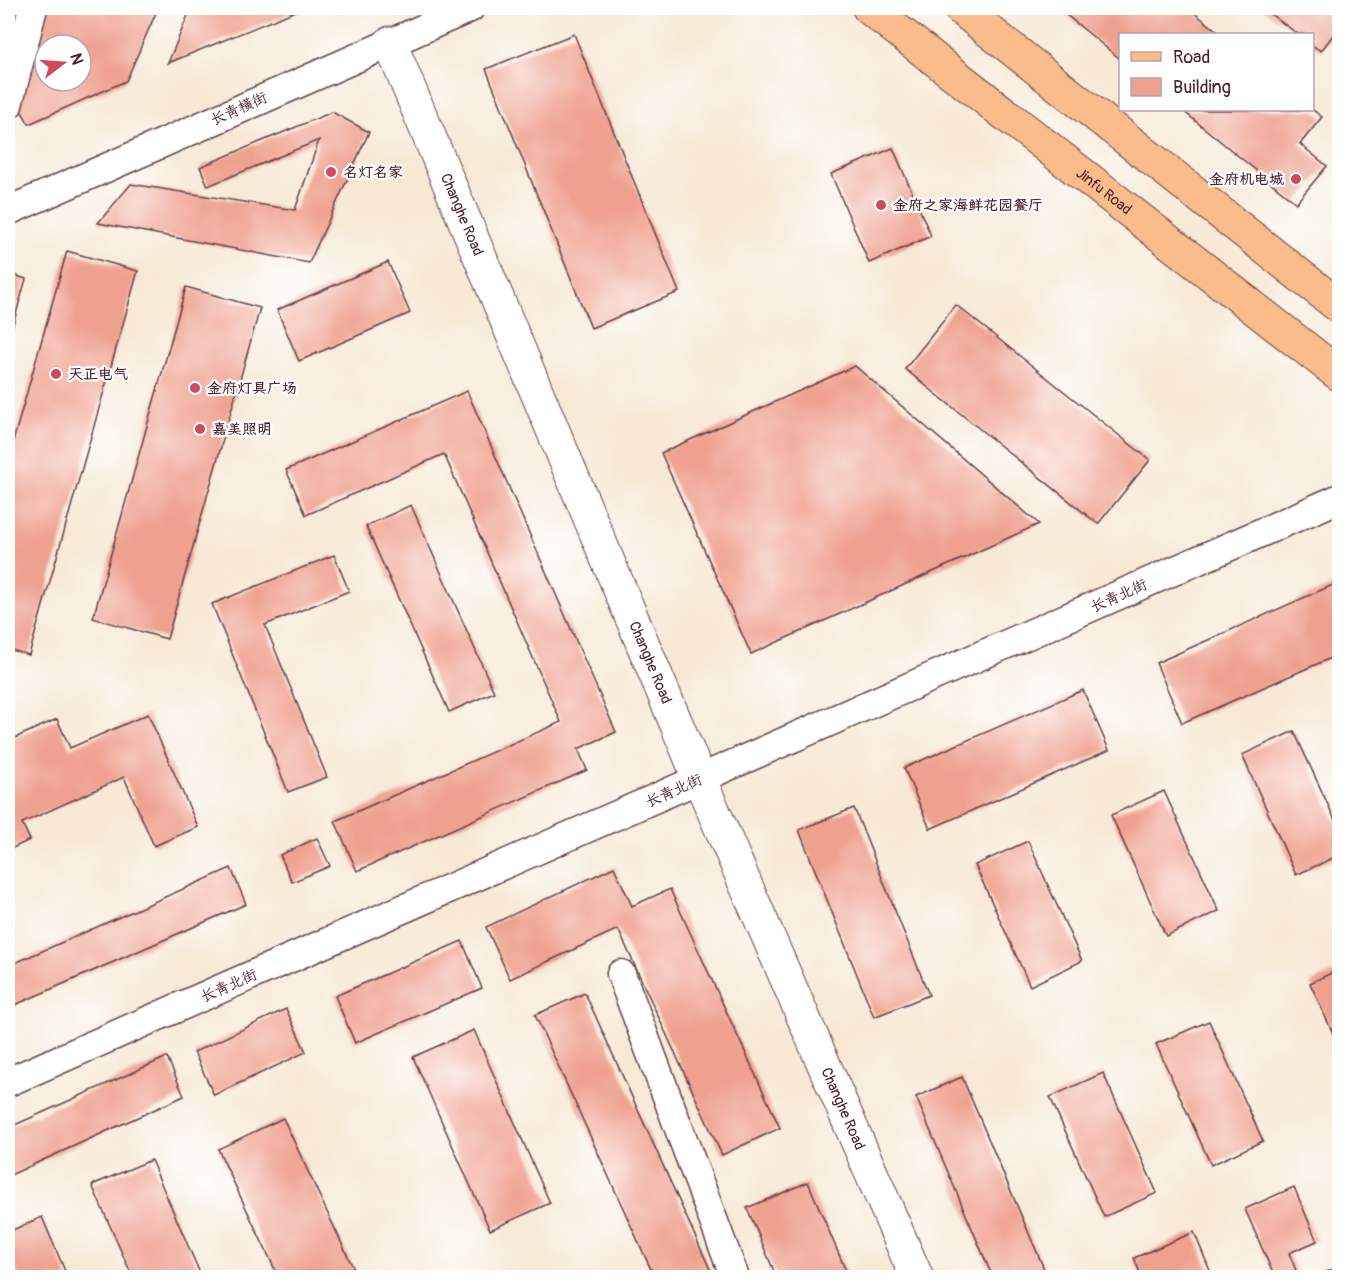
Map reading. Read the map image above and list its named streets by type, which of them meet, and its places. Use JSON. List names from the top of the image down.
{
  "streets": {
    "main road": ["Jinfu Road"],
    "street": ["长青横街", "Changhe Road", "长青北街"]
  },
  "crossings": [
    ["长青横街", "Changhe Road"],
    ["Changhe Road", "长青北街"]
  ],
  "places": [
    "名灯名家",
    "金府机电城",
    "金府之家海鲜花园餐厅",
    "天正电气",
    "金府灯具广场",
    "嘉美照明"
  ],
  "legend": ["Road", "Building"],
  "north": "right"
}
